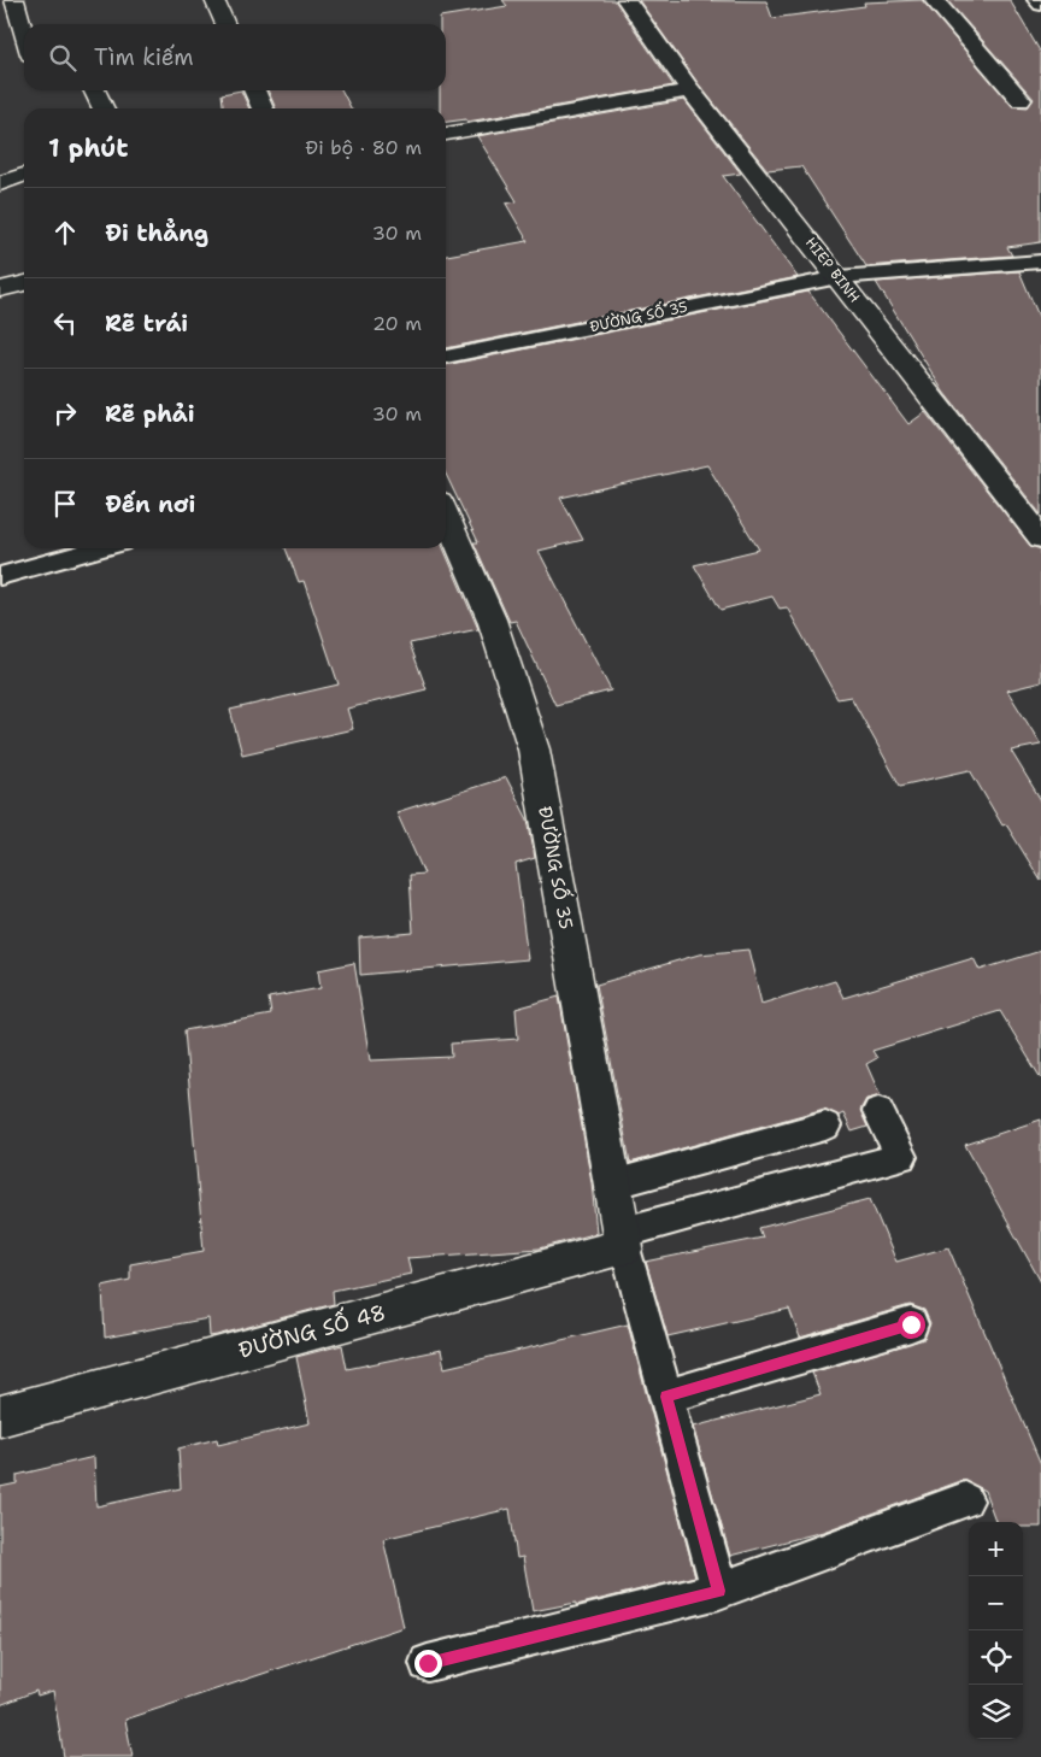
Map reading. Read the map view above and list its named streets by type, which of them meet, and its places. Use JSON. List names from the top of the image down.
{
  "streets": {
    "street": ["HIEP BINH", "ĐƯỜNG SỐ 35", "ĐƯỜNG SỐ 48"]
  },
  "crossings": [
    ["HIEP BINH", "ĐƯỜNG SỐ 35"],
    ["ĐƯỜNG SỐ 35", "ĐƯỜNG SỐ 48"]
  ],
  "page": {
    "search": "Tìm kiếm",
    "heading": ["1 phút", "Đi bộ · 80 m"],
    "list": [
      ["Đi thẳng", "30 m"],
      ["Rẽ trái", "20 m"],
      ["Rẽ phải", "30 m"],
      "Đến nơi"
    ],
    "map_buttons": ["+", "−"]
  }
}
